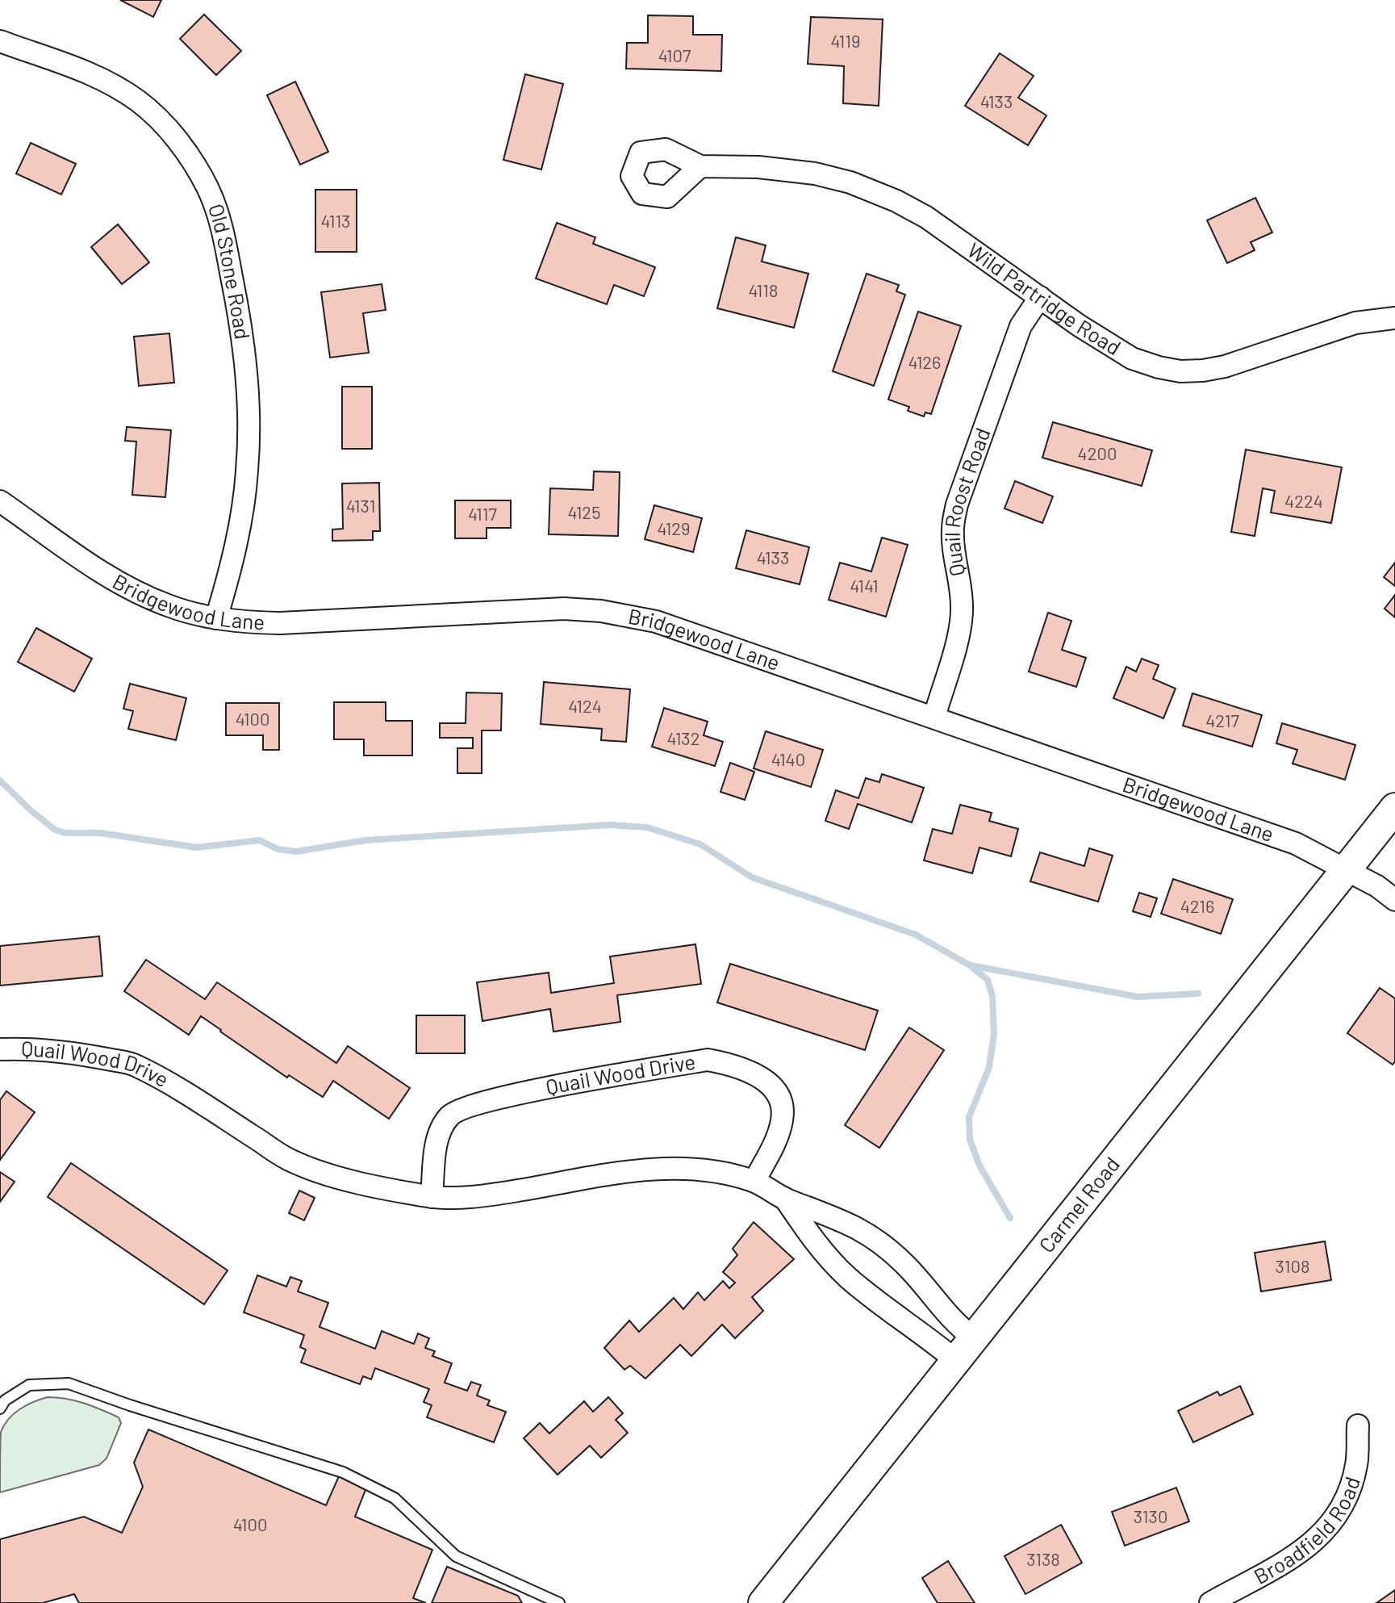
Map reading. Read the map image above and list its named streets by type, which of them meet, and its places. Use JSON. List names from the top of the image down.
{
  "streets": {
    "main road": ["Carmel Road"],
    "street": [
      "Old Stone Road",
      "Wild Partridge Road",
      "Quail Roost Road",
      "Bridgewood Lane",
      "Quail Wood Drive",
      "Broadfield Road"
    ]
  },
  "crossings": [
    ["Old Stone Road", "Bridgewood Lane"],
    ["Wild Partridge Road", "Quail Roost Road"],
    ["Quail Roost Road", "Bridgewood Lane"],
    ["Bridgewood Lane", "Carmel Road"],
    ["Quail Wood Drive", "Carmel Road"]
  ],
  "house_numbers": [
    "4119",
    "4107",
    "4133",
    "4113",
    "4118",
    "4126",
    "4200",
    "4224",
    "4131",
    "4125",
    "4117",
    "4129",
    "4133",
    "4141",
    "4124",
    "4100",
    "4217",
    "4132",
    "4140",
    "4216",
    "3108",
    "3130",
    "4100",
    "3138"
  ]
}
